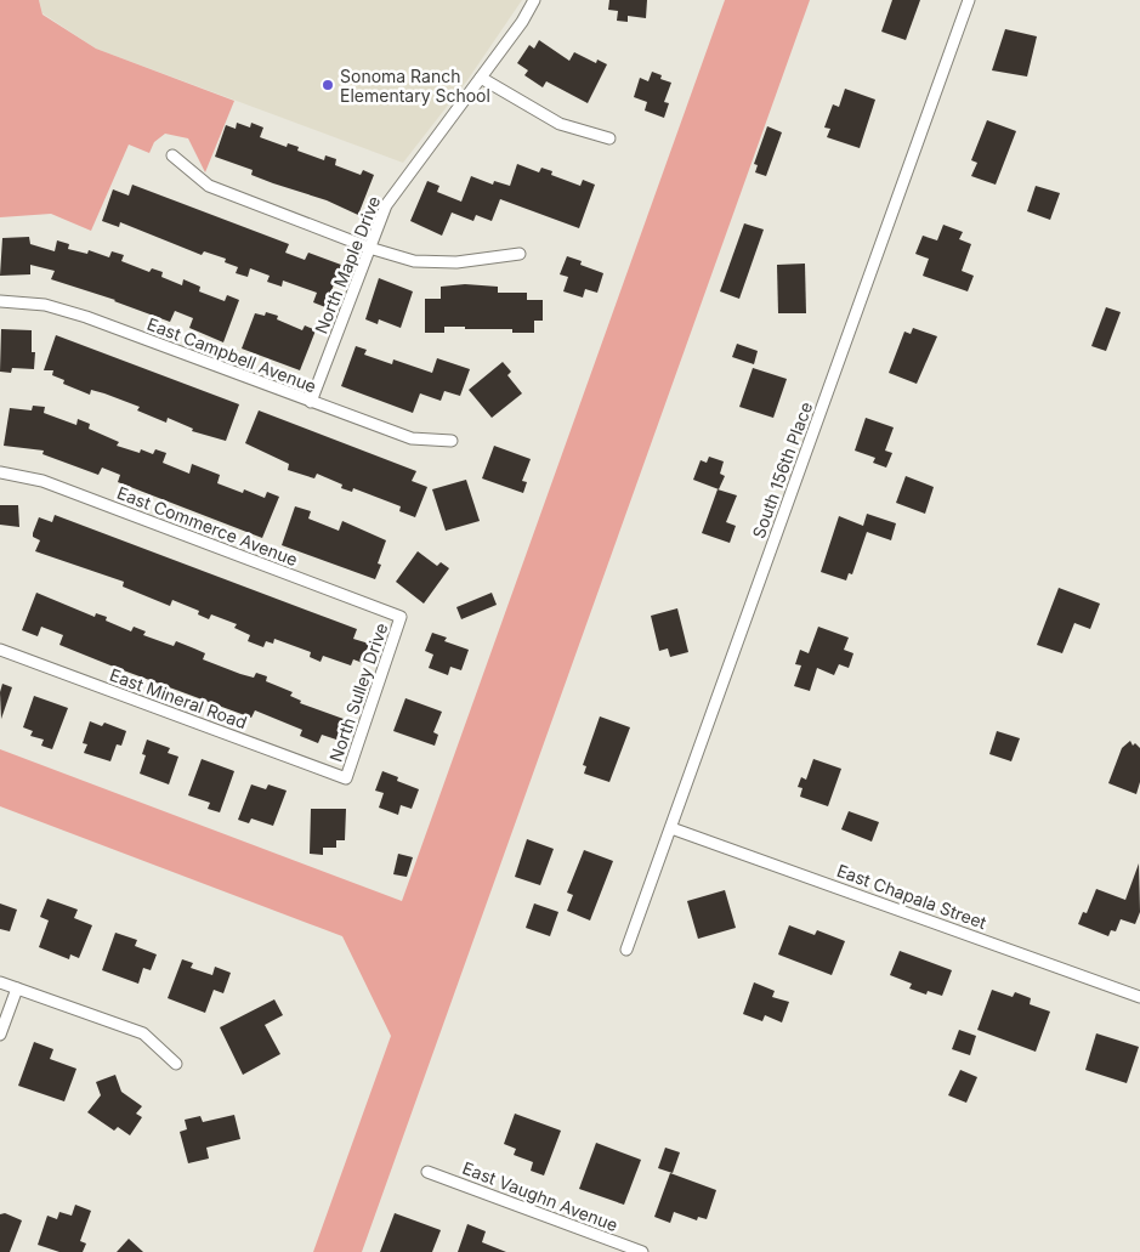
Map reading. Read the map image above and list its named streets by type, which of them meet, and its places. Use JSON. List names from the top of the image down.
{
  "streets": {
    "street": [
      "North Maple Drive",
      "East Campbell Avenue",
      "South 156th Place",
      "East Commerce Avenue",
      "North Sulley Drive",
      "East Mineral Road",
      "East Chapala Street",
      "East Vaughn Avenue"
    ]
  },
  "crossings": [
    ["North Maple Drive", "East Campbell Avenue"],
    ["South 156th Place", "East Chapala Street"],
    ["East Commerce Avenue", "North Sulley Drive"],
    ["North Sulley Drive", "East Mineral Road"]
  ],
  "places": ["Sonoma Ranch Elementary School"]
}
